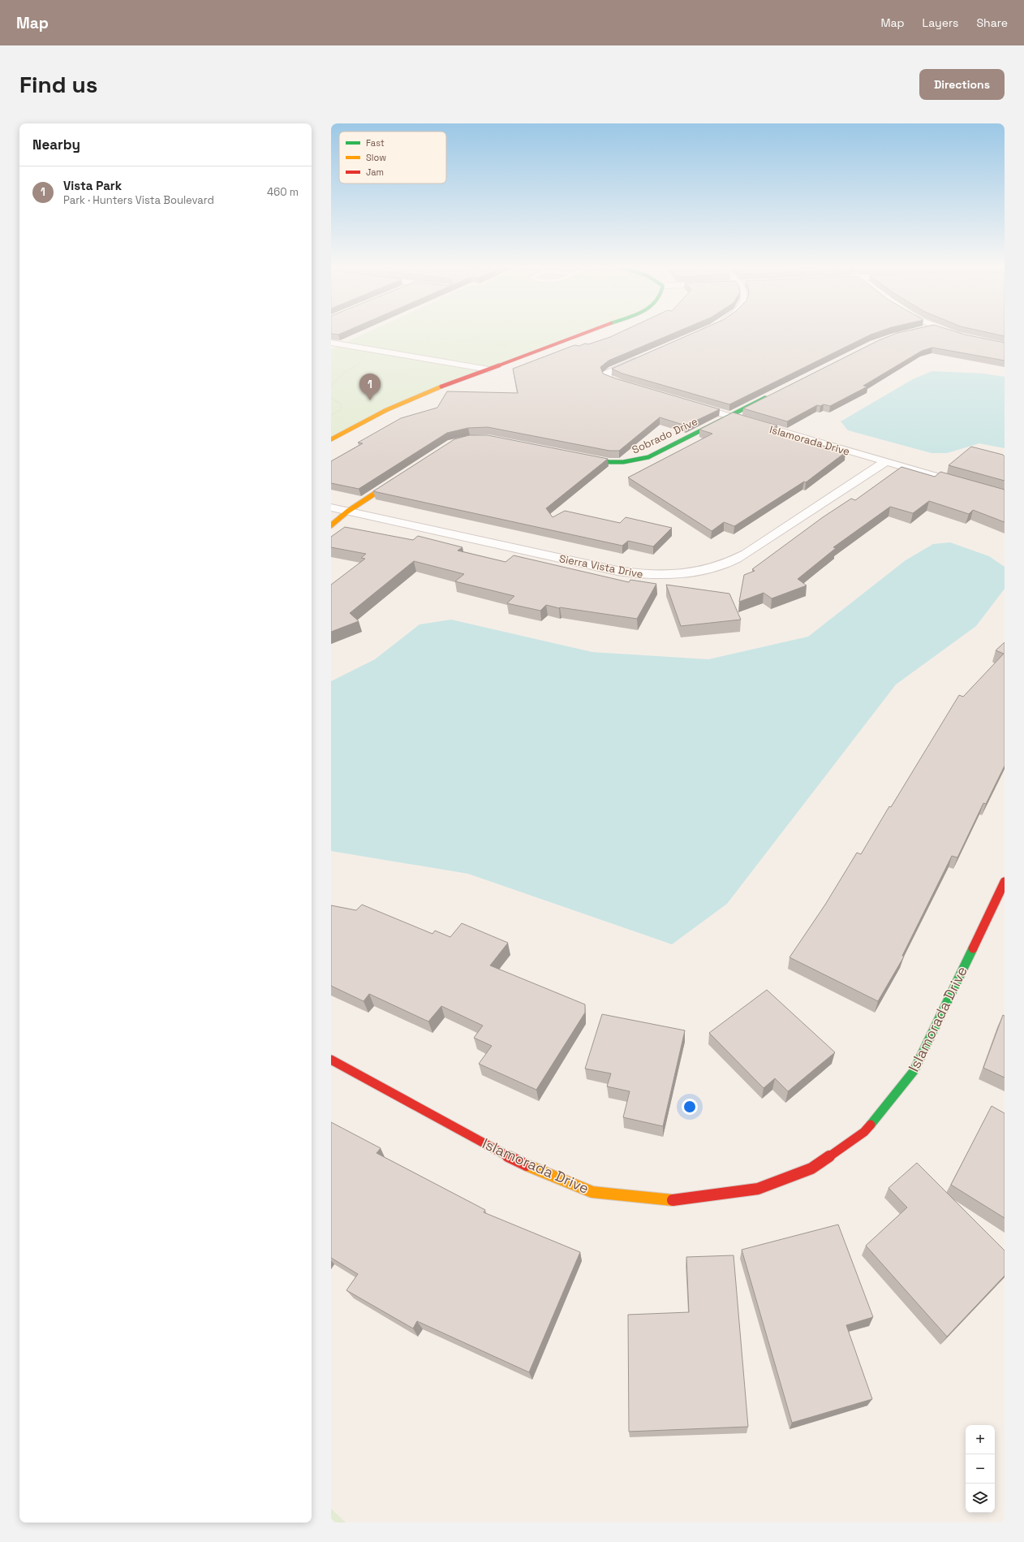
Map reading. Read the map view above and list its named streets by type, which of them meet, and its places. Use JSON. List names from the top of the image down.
{
  "streets": {
    "street": ["Sobrado Drive", "Islamorada Drive", "Sierra Vista Drive"]
  },
  "crossings": [
    ["Sobrado Drive", "Islamorada Drive"],
    ["Islamorada Drive", "Sierra Vista Drive"]
  ],
  "legend": ["Fast", "Slow", "Jam"],
  "page": {
    "header": "Map",
    "nav": ["Map", "Layers", "Share"],
    "buttons": "Directions",
    "title": "Find us",
    "heading": "Nearby",
    "list": [
      {
        "mark": "1",
        "name": "Vista Park",
        "note": "Park · Hunters Vista Boulevard",
        "value": "460 m"
      }
    ],
    "pins": "1",
    "map_buttons": ["+", "−"]
  }
}
